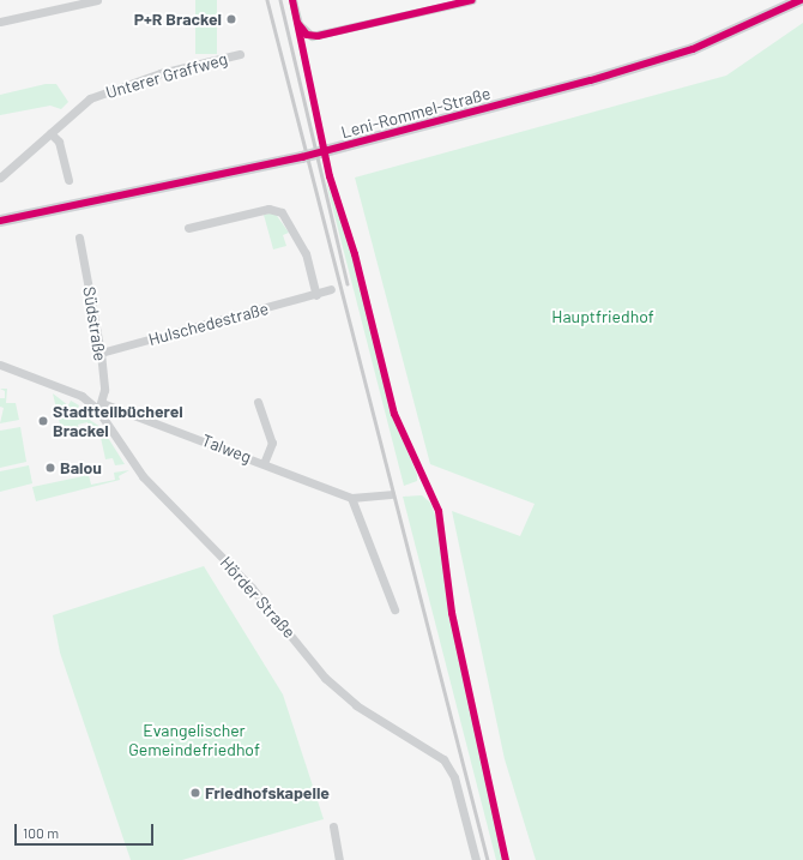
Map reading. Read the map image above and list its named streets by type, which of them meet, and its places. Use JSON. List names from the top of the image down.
{
  "streets": {
    "main road": ["Leni-Rommel-Straße"],
    "street": [
      "Unterer Graffweg",
      "Südstraße",
      "Hulschedestraße",
      "Talweg",
      "Hörder Straße"
    ]
  },
  "crossings": [
    ["Südstraße", "Hulschedestraße"],
    ["Südstraße", "Talweg"],
    ["Südstraße", "Hörder Straße"],
    ["Talweg", "Hörder Straße"]
  ],
  "parks": ["Hauptfriedhof", "Evangelischer Gemeindefriedhof"],
  "places": [
    "P+R Brackel",
    "Stadtteilbücherei Brackel",
    "Balou",
    "Friedhofskapelle"
  ],
  "scale_bar": "100 m"
}
